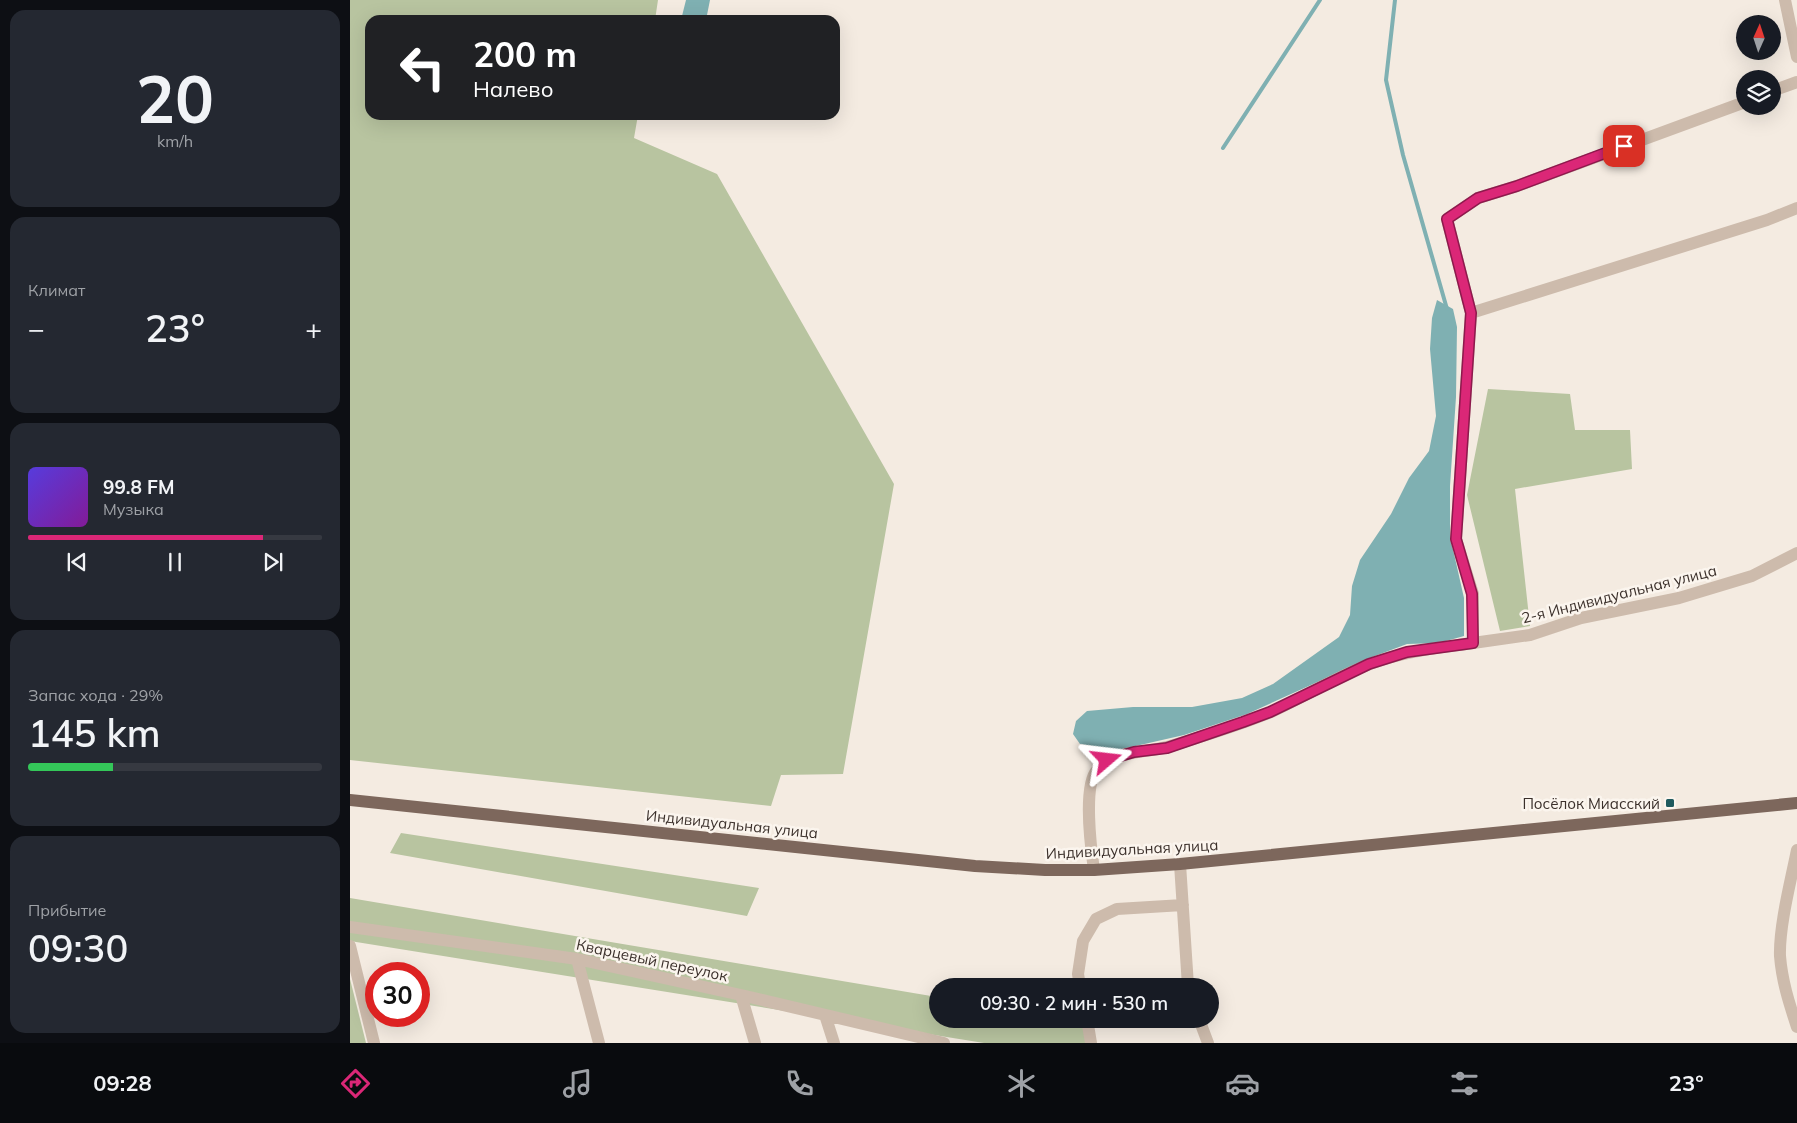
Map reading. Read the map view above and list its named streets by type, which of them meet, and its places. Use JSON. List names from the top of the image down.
{
  "streets": {
    "main road": ["Индивидуальная улица"],
    "street": ["2-я Индивидуальная улица", "Кварцевый переулок"]
  },
  "crossings": [
    ["2-я Индивидуальная улица", "Индивидуальная улица"]
  ],
  "places": {
    "transit": ["Посёлок Миасский"]
  },
  "north": "top",
  "page": {
    "tile": [
      ["20", "km/h"],
      "Климат",
      ["Запас хода · 29%", "145 km"],
      ["Прибытие", "09:30"]
    ],
    "turn": ["200 m", "Налево"],
    "heat": ["−", "23°", "+"],
    "song": ["99.8 FM", "Музыка"],
    "limit": "30",
    "trip": "09:30 · 2 мин · 530 m",
    "tabs": ["09:28", "23°"]
  }
}
